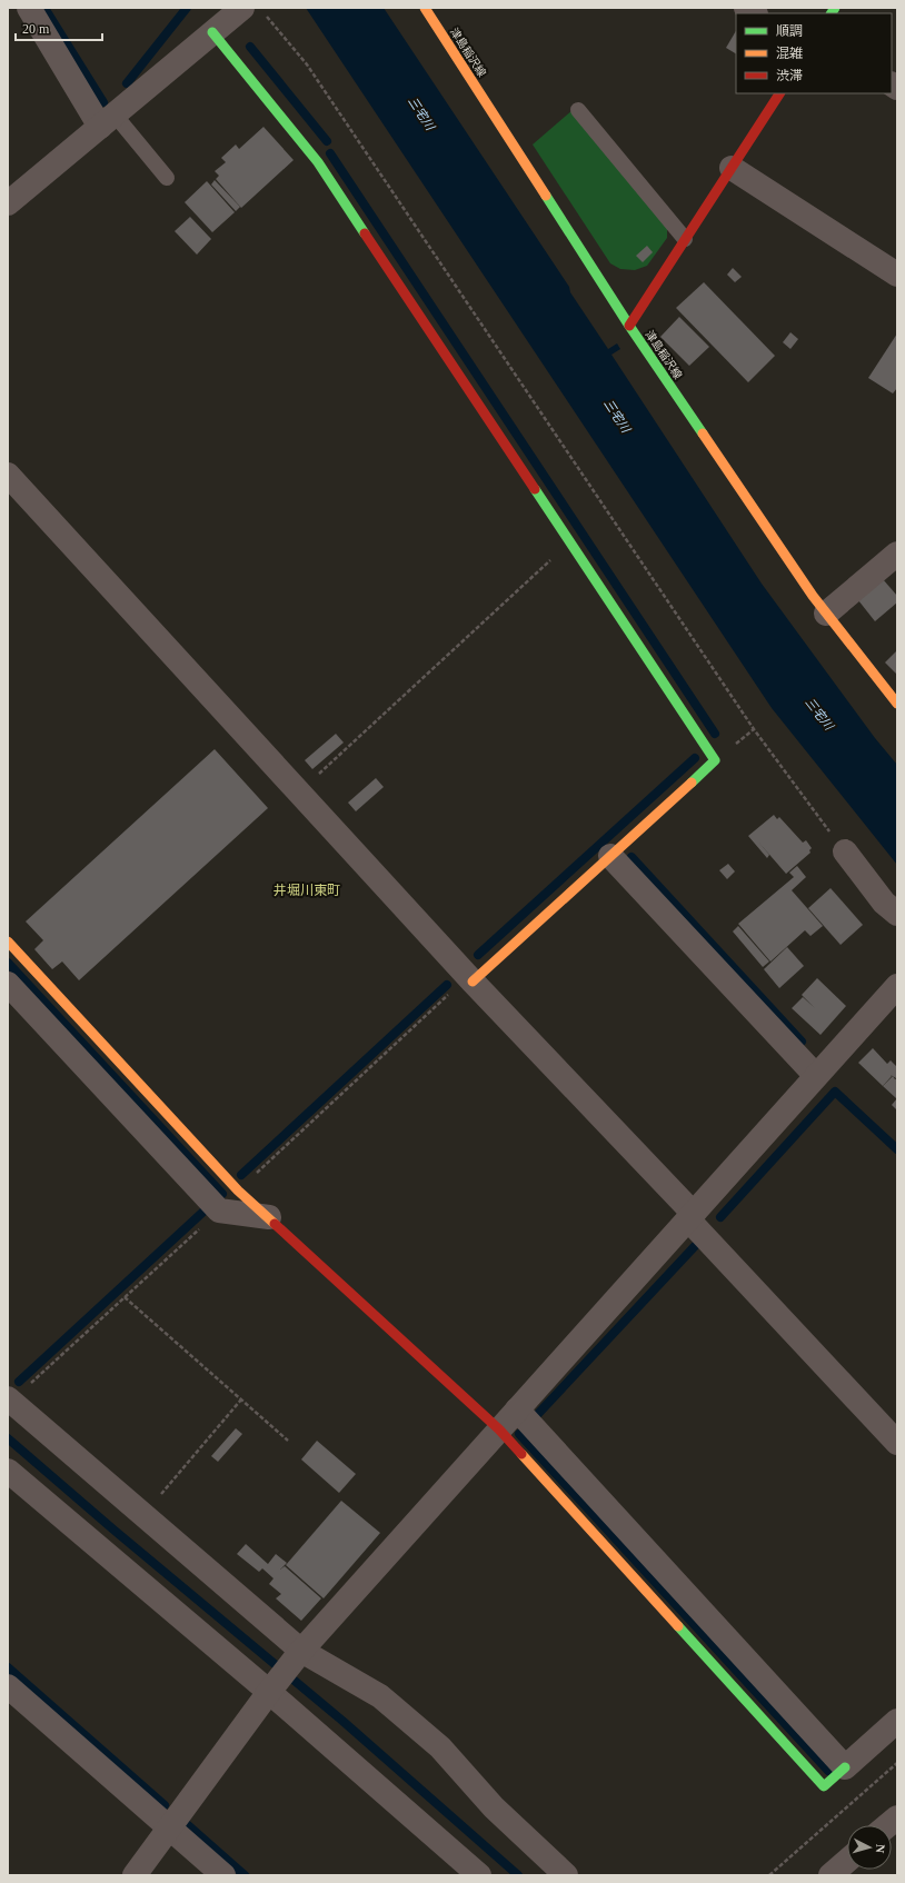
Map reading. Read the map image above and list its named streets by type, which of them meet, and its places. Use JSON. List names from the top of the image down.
{
  "streets": {
    "street": ["津島稲沢線"]
  },
  "districts": ["井堀川東町"],
  "water": ["三宅川"],
  "legend": ["順調", "混雑", "渋滞"],
  "scale_bar": "20 m",
  "north": "right"
}
